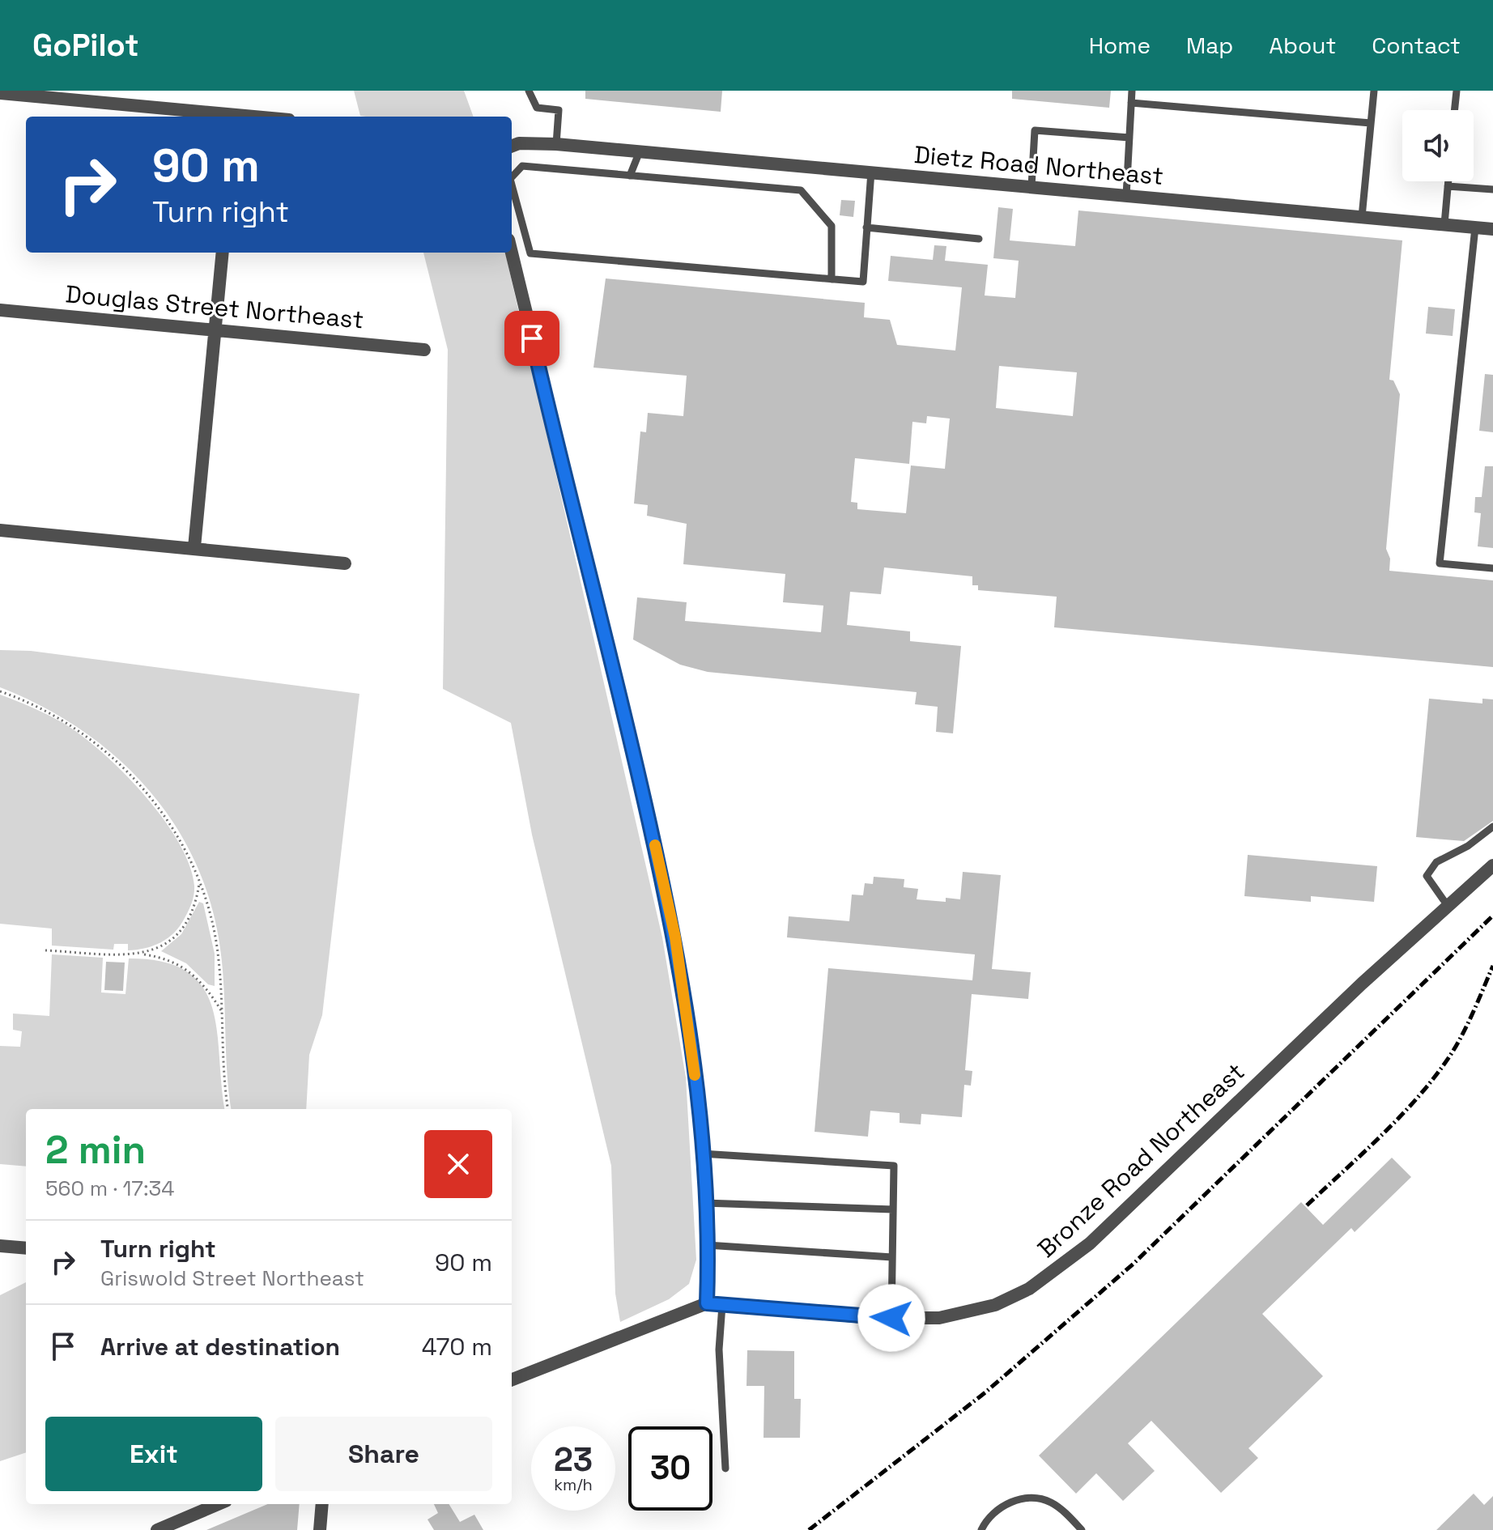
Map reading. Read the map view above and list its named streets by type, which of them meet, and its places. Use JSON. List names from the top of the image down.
{
  "streets": {
    "street": ["Dietz Road Northeast", "Douglas Street Northeast", "Bronze Road Northeast"]
  },
  "page": {
    "header": "GoPilot",
    "nav": [
      "Home",
      "Map",
      "About",
      "Contact"
    ],
    "turn": ["90 m", "Turn right"],
    "heading": ["2 min", "560 m · 17:34"],
    "list": [
      {
        "name": "Turn right",
        "note": "Griswold Street Northeast",
        "value": "90 m"
      },
      {
        "name": "Arrive at destination",
        "value": "470 m"
      }
    ],
    "buttons": ["Exit", "Share"],
    "speed": "23 km/h",
    "limit": "30"
  }
}
